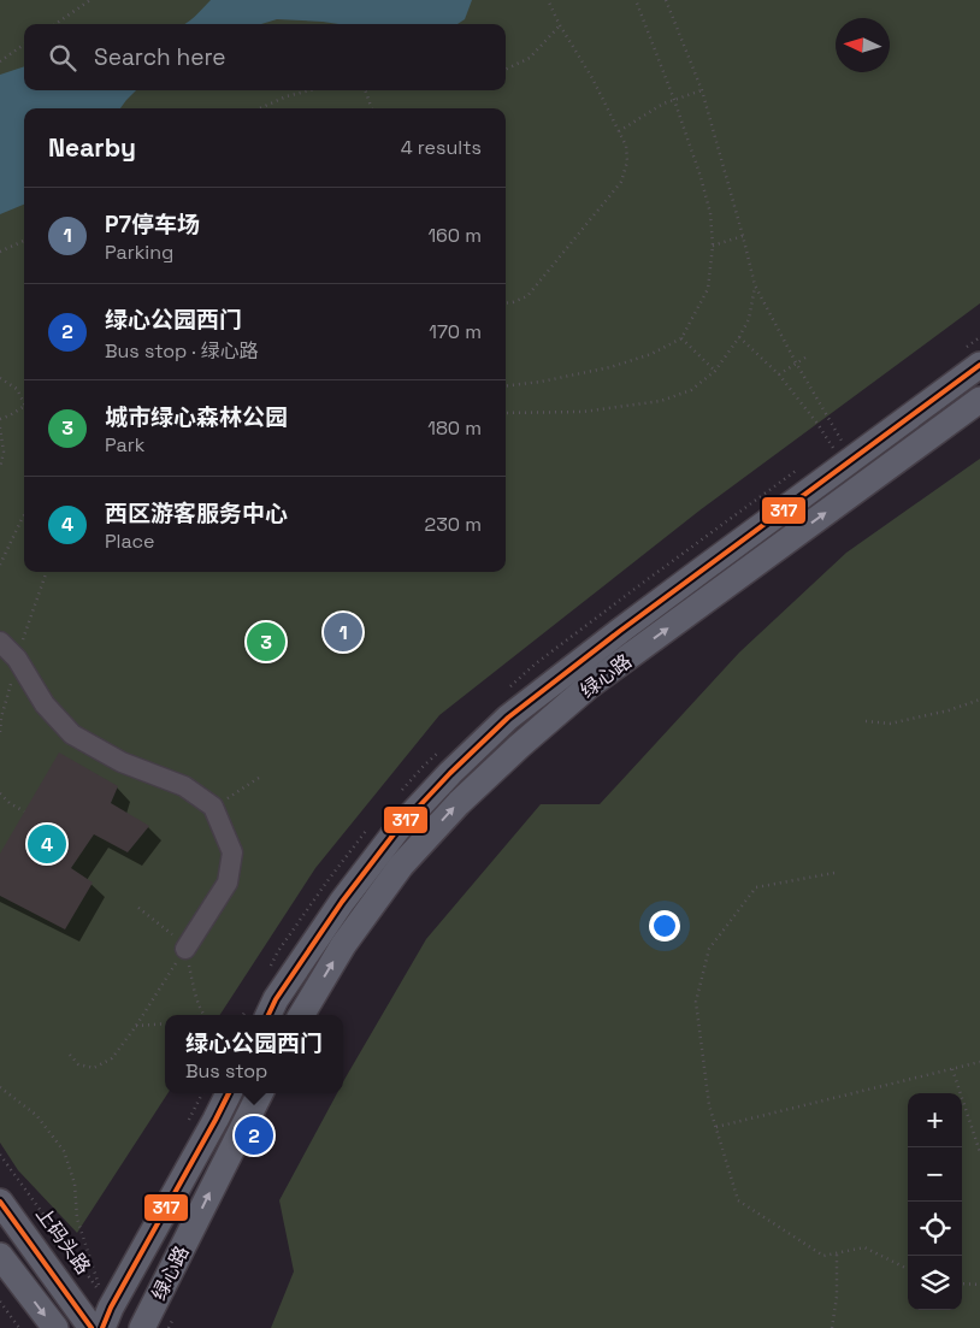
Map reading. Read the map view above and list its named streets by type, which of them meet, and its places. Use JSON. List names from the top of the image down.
{
  "streets": {
    "main road": ["绿心路", "上码头路"]
  },
  "lines": ["transit line 317"],
  "north": "left",
  "page": {
    "search": "Search here",
    "heading": ["Nearby", "4 results"],
    "list": [
      {
        "mark": "1",
        "name": "P7停车场",
        "note": "Parking",
        "value": "160 m"
      },
      {
        "mark": "2",
        "name": "绿心公园西门",
        "note": "Bus stop · 绿心路",
        "value": "170 m"
      },
      {
        "mark": "3",
        "name": "城市绿心森林公园",
        "note": "Park",
        "value": "180 m"
      },
      {
        "mark": "4",
        "name": "西区游客服务中心",
        "note": "Place",
        "value": "230 m"
      }
    ],
    "pins": [
      "1",
      "3",
      "4",
      "2"
    ],
    "popup": ["绿心公园西门", "Bus stop"],
    "map_buttons": ["+", "−"]
  }
}
